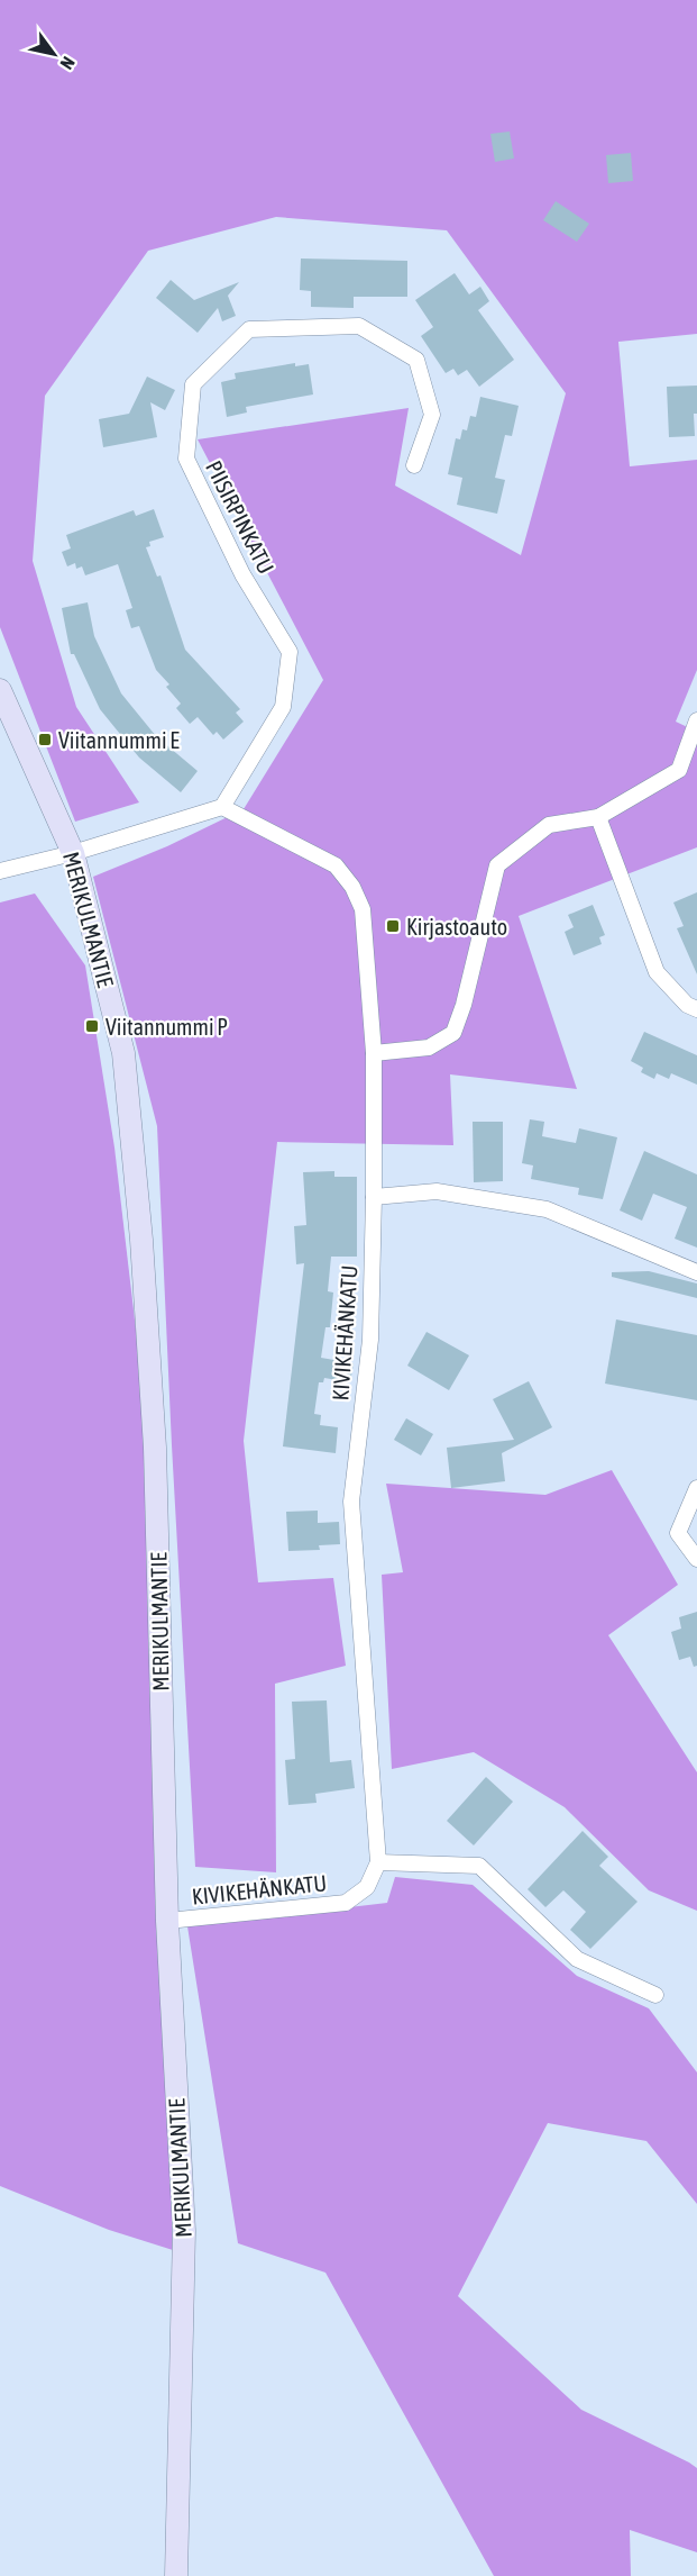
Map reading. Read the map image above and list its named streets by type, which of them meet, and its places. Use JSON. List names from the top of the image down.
{
  "streets": {
    "street": ["PIISIRPINKATU", "MERIKULMANTIE", "KIVIKEHÄNKATU"]
  },
  "crossings": [
    ["PIISIRPINKATU", "KIVIKEHÄNKATU"],
    ["MERIKULMANTIE", "KIVIKEHÄNKATU"]
  ],
  "places": {
    "transit": ["Viitannummi E", "Kirjastoauto", "Viitannummi P"]
  },
  "north": "bottom right"
}
